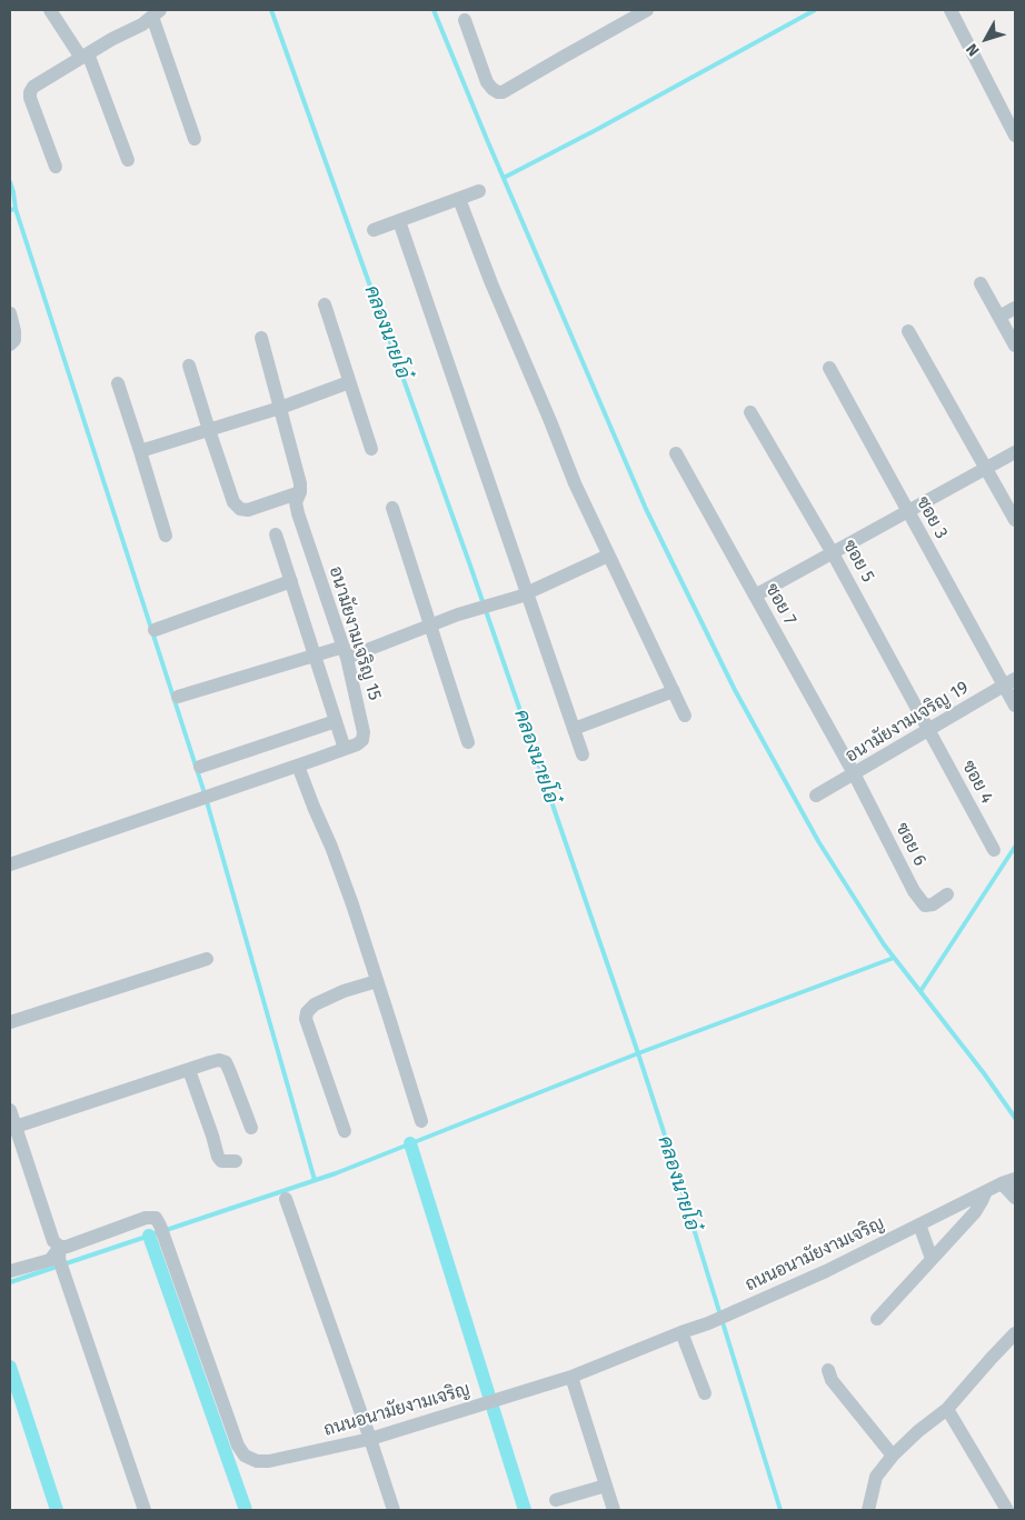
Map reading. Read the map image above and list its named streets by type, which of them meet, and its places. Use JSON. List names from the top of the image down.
{
  "streets": {
    "street": [
      "ซอย 3",
      "ซอย 5",
      "ซอย 7",
      "อนามัยงามเจริญ 15",
      "อนามัยงามเจริญ 19",
      "ซอย 4",
      "ซอย 6",
      "ถนนอนามัยงามเจริญ"
    ]
  },
  "crossings": [
    ["ซอย 3", "อนามัยงามเจริญ 19"],
    ["ซอย 5", "อนามัยงามเจริญ 19"],
    ["ซอย 5", "ซอย 4"],
    ["ซอย 7", "อนามัยงามเจริญ 19"],
    ["ซอย 7", "ซอย 6"],
    ["อนามัยงามเจริญ 19", "ซอย 4"],
    ["อนามัยงามเจริญ 19", "ซอย 6"]
  ],
  "water": ["คลองนายโอ๋"],
  "north": "bottom left"
}
